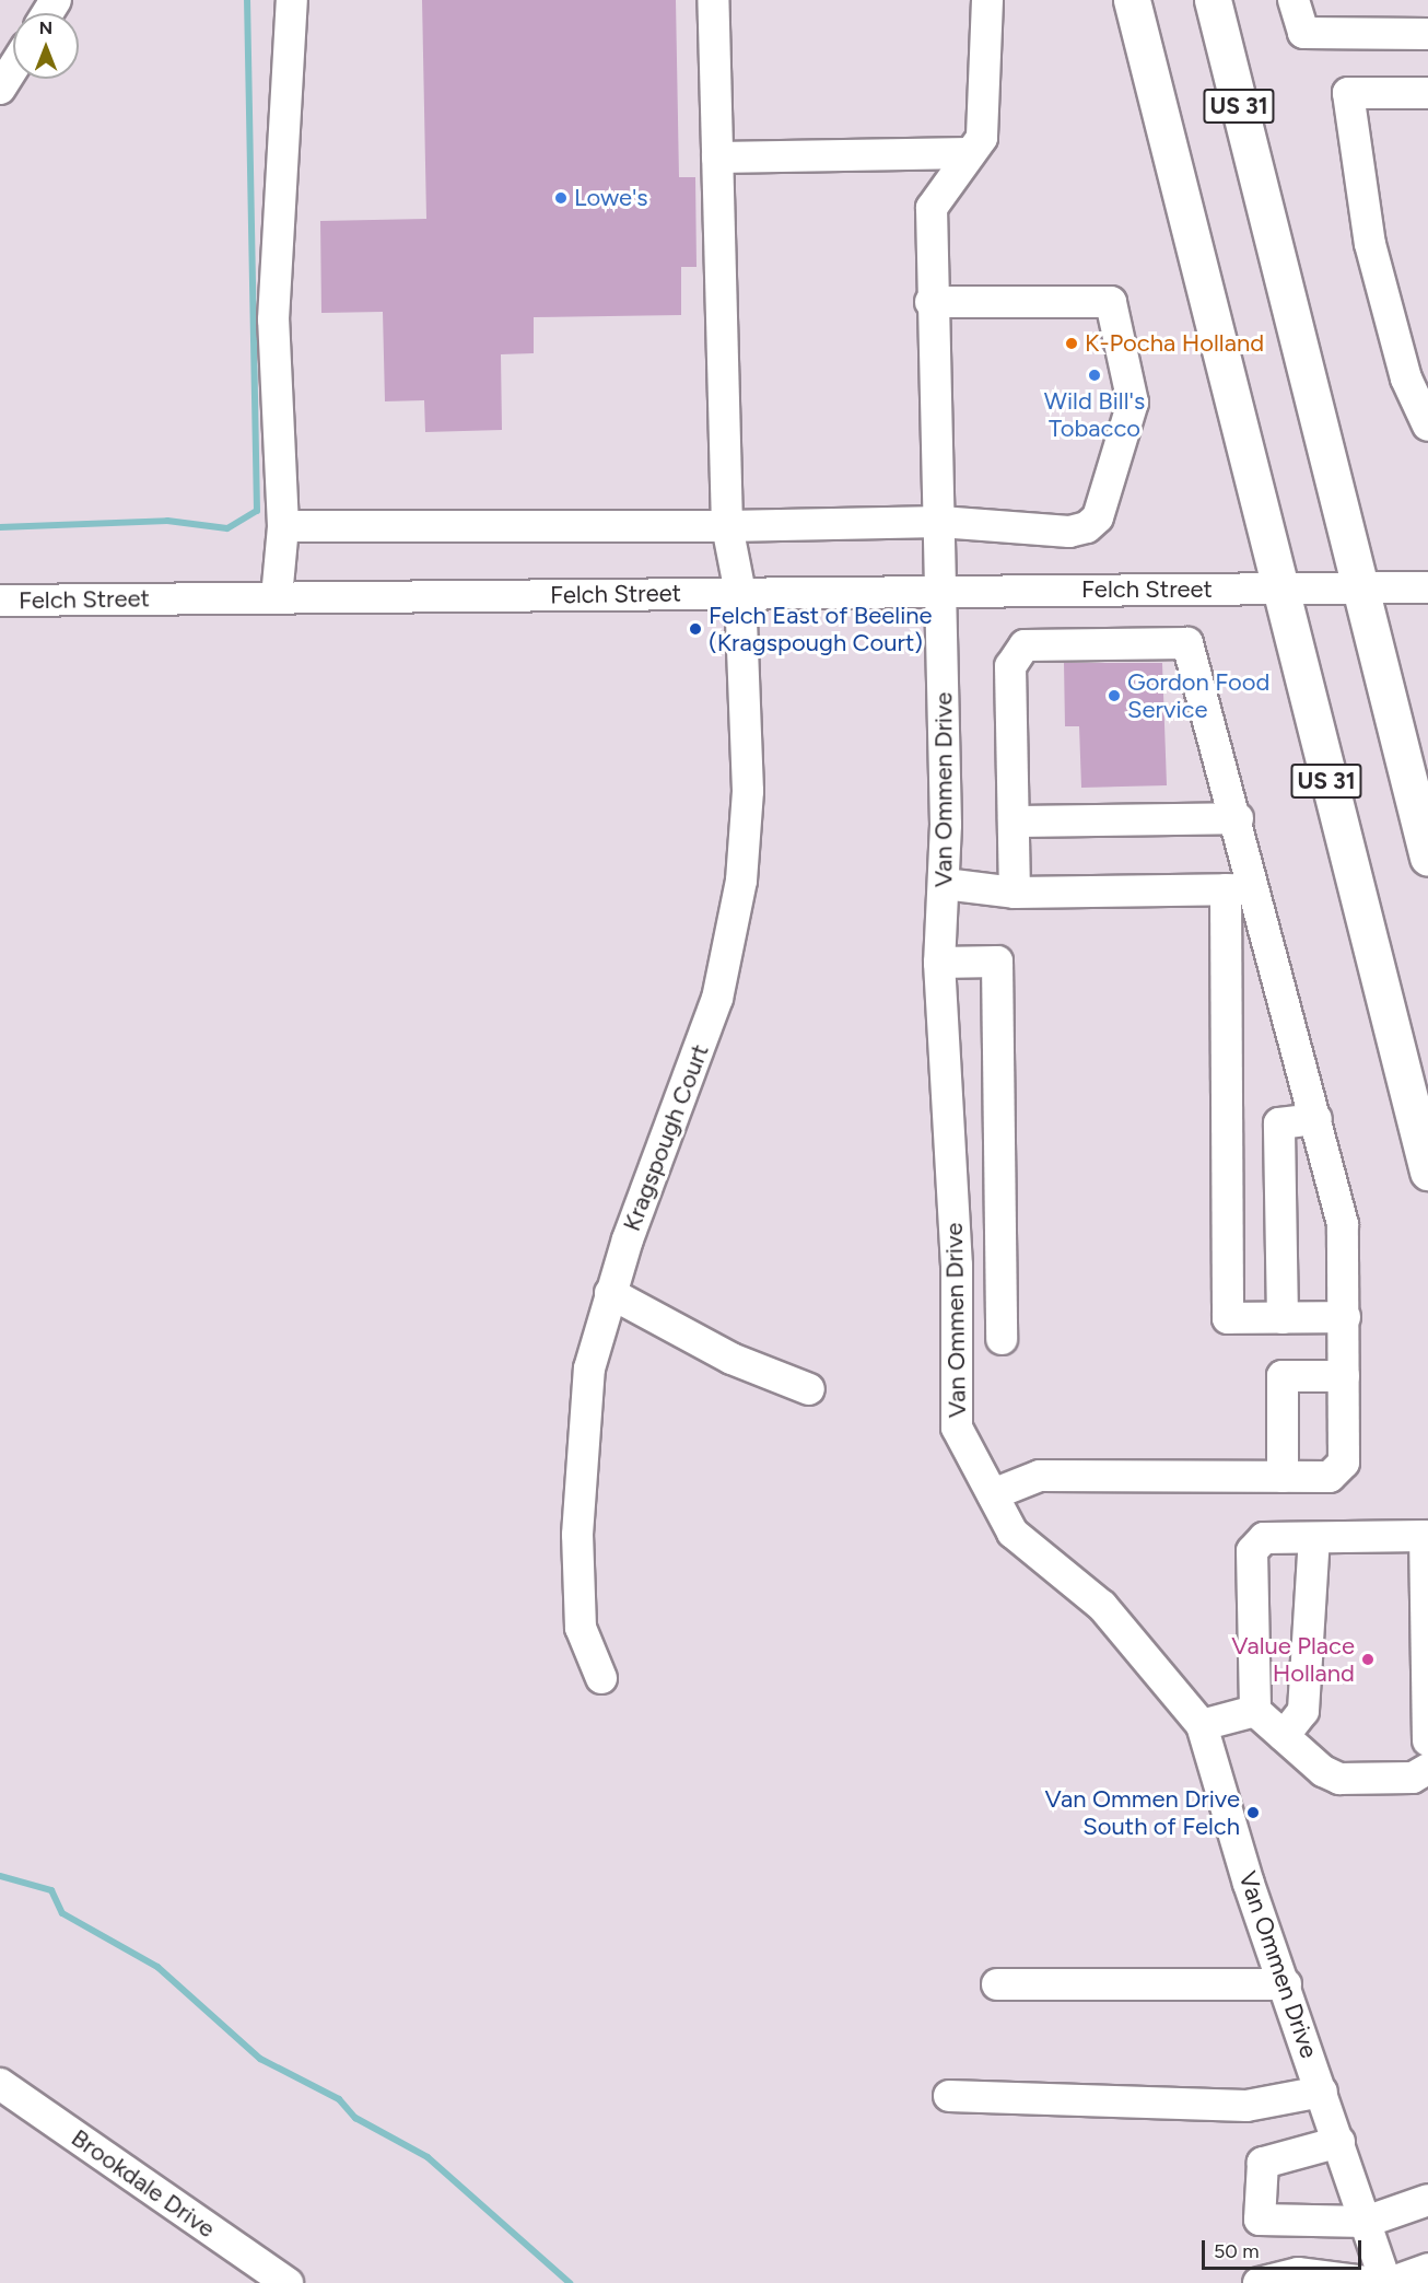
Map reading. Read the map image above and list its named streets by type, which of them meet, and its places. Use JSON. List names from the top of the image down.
{
  "streets": {
    "highway": ["US 31"],
    "street": [
      "Felch Street",
      "Van Ommen Drive",
      "Kragspough Court",
      "Brookdale Drive"
    ]
  },
  "crossings": [
    ["US 31", "Felch Street"],
    ["Felch Street", "Van Ommen Drive"],
    ["Felch Street", "Kragspough Court"]
  ],
  "places": [
    "Lowe's",
    "K-Pocha Holland",
    "Wild Bill's Tobacco",
    "Felch East of Beeline (Kragspough Court)",
    "Gordon Food Service",
    "Value Place Holland",
    "Van Ommen Drive South of Felch"
  ],
  "scale_bar": "50 m",
  "north": "top"
}
